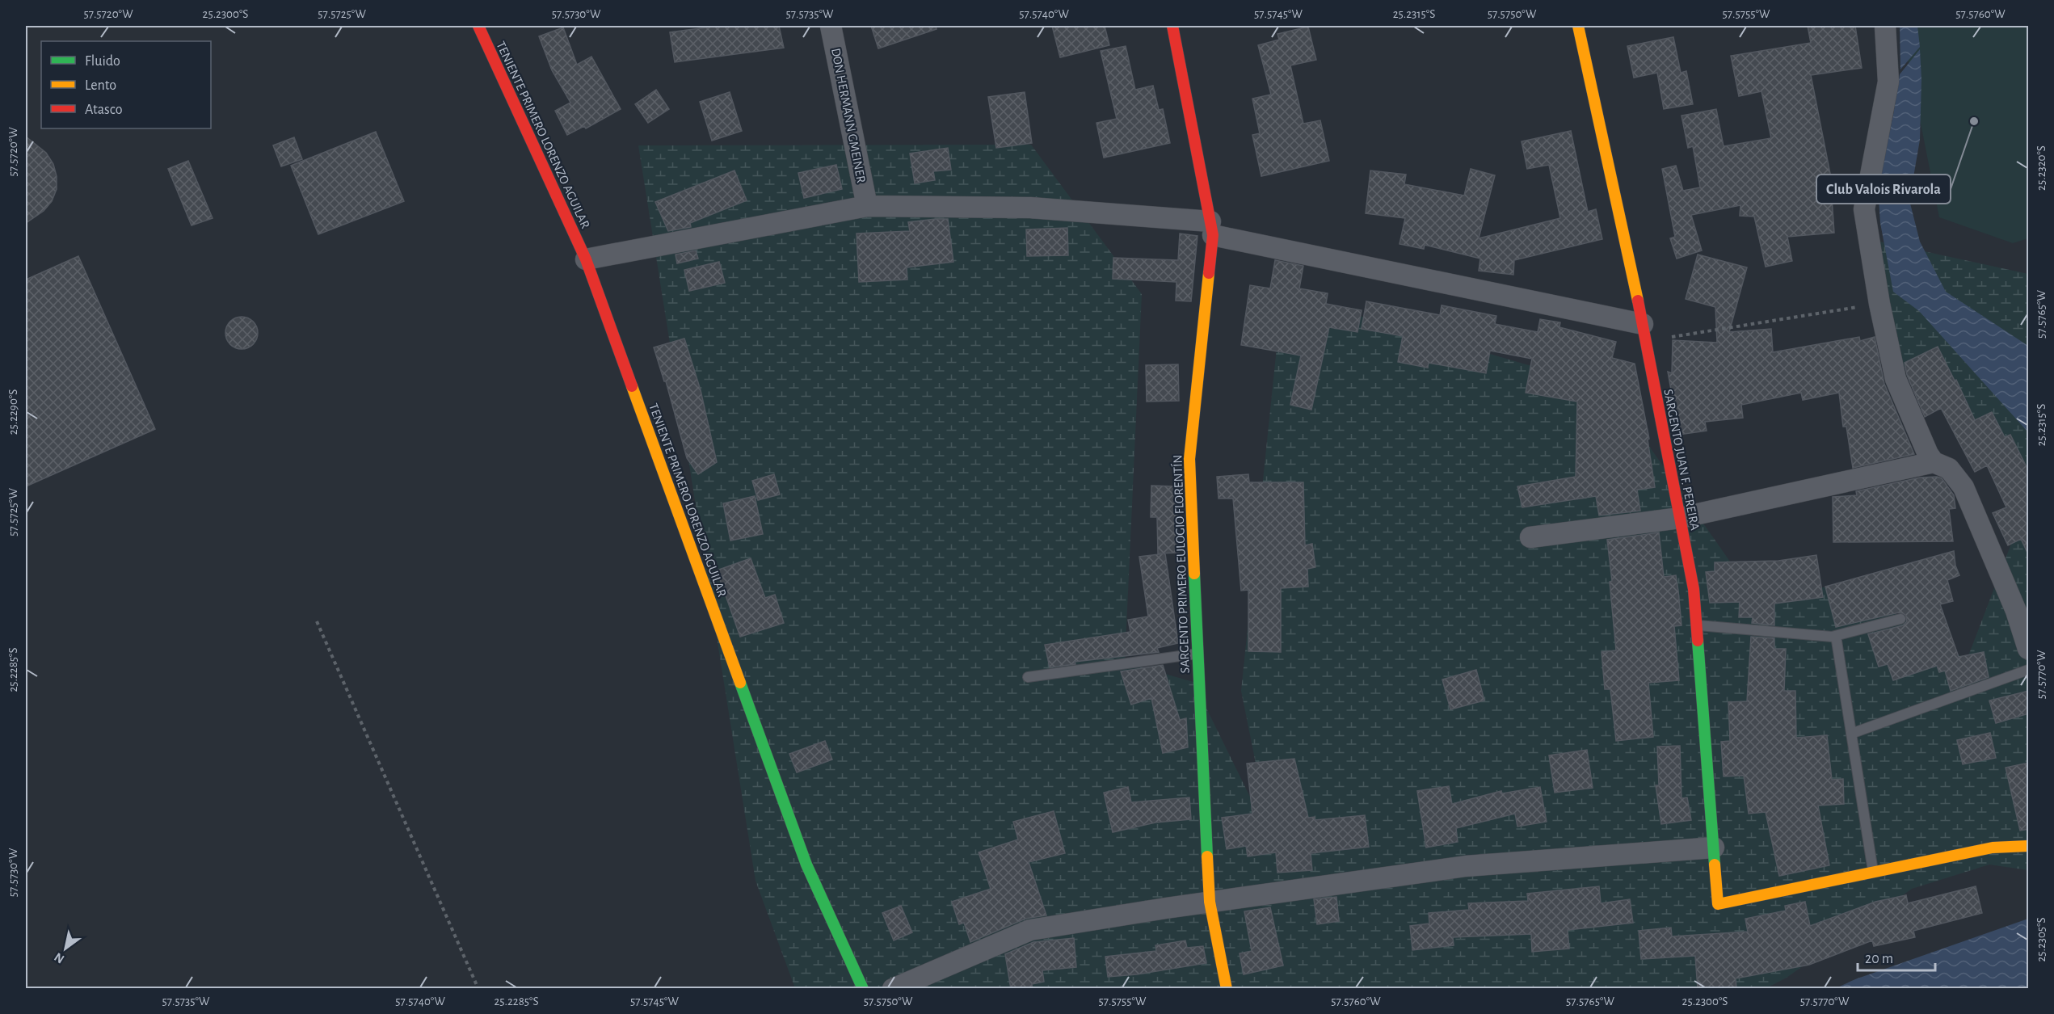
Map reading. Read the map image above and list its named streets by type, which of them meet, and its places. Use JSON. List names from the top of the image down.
{
  "streets": {
    "street": [
      "DON HERMANN GMEINER",
      "TENIENTE PRIMERO LORENZO AGUILAR",
      "SARGENTO JUAN F. PEREIRA",
      "SARGENTO PRIMERO EULOGIO FLORENTÍN"
    ]
  },
  "places": ["Club Valois Rivarola"],
  "legend": ["Fluido", "Lento", "Atasco"],
  "scale_bar": "20 m",
  "north": "bottom left",
  "coordinates": [
    "57.5720°W",
    "25.2300°S",
    "57.5725°W",
    "57.5730°W",
    "57.5735°W",
    "57.5740°W",
    "57.5745°W",
    "25.2315°S",
    "57.5750°W",
    "57.5755°W",
    "57.5760°W",
    "25.2320°S",
    "57.5765°W",
    "25.2290°S",
    "25.2285°S",
    "57.5770°W",
    "25.2305°S"
  ]
}
